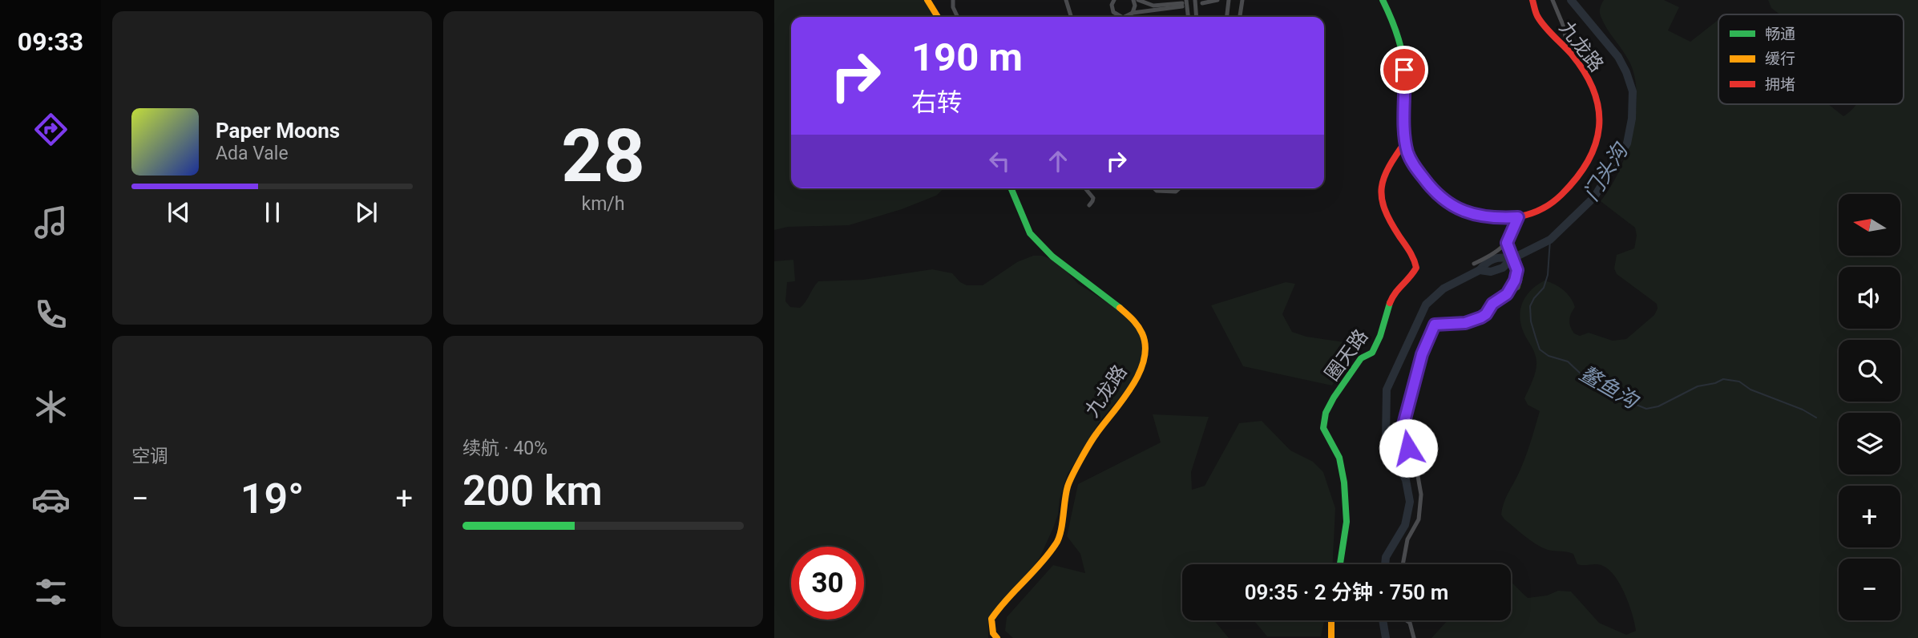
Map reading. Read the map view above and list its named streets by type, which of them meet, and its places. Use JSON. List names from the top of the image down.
{
  "streets": {
    "street": ["九龙路", "圈天路"]
  },
  "crossings": [
    ["九龙路", "圈天路"]
  ],
  "water": ["门头沟", "鳌鱼沟"],
  "legend": ["畅通", "缓行", "拥堵"],
  "north": "left",
  "page": {
    "tabs": "09:33",
    "tile": [
      ["28", "km/h"],
      "空调",
      ["续航 · 40%", "200 km"]
    ],
    "turn": ["190 m", "右转"],
    "song": ["Paper Moons", "Ada Vale"],
    "map_buttons": ["+", "−"],
    "heat": ["−", "19°", "+"],
    "limit": "30",
    "trip": "09:35 · 2 分钟 · 750 m"
  }
}
